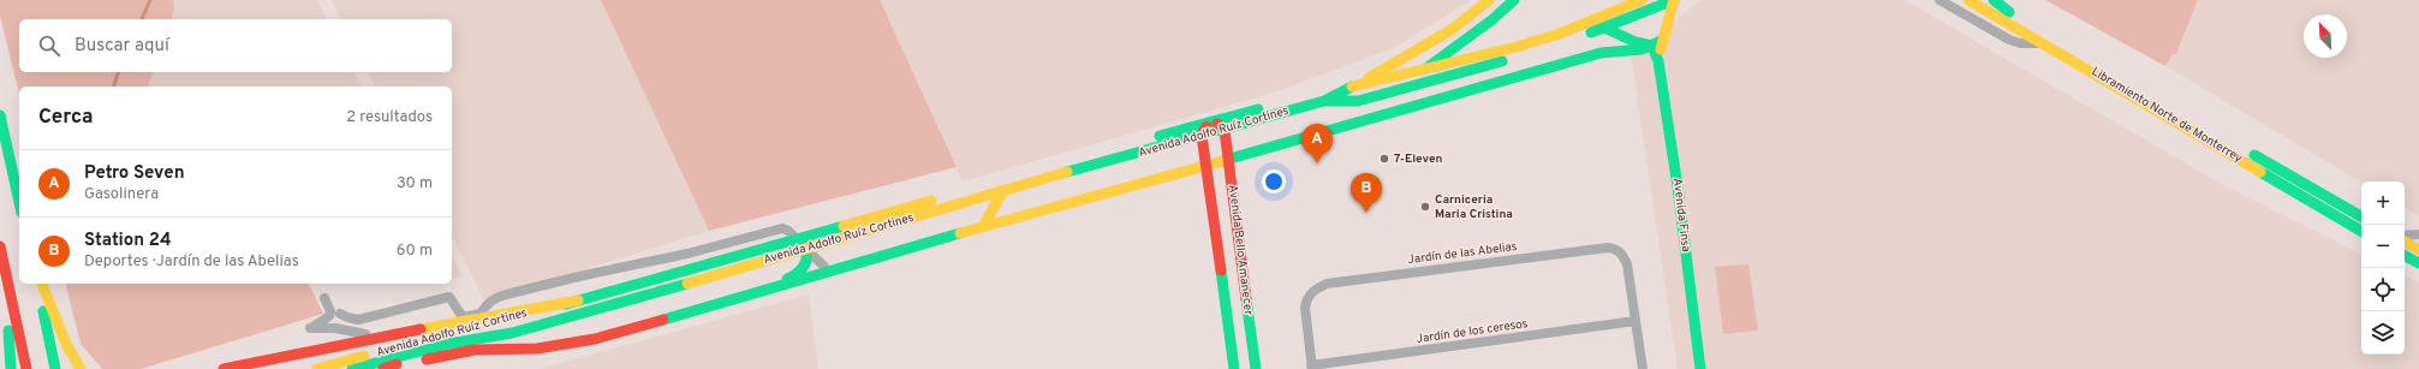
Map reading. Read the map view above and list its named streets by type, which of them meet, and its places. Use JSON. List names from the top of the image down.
{
  "streets": {
    "main road": [
      "Libramiento Norte de Monterrey",
      "Avenida Adolfo Ruíz Cortines",
      "Avenida Finsa",
      "Avenida Bello Amanecer"
    ],
    "street": ["Jardín de las Abelias", "Jardín de los ceresos"]
  },
  "crossings": [
    ["Avenida Adolfo Ruíz Cortines", "Avenida Bello Amanecer"],
    ["Jardín de las Abelias", "Jardín de los ceresos"]
  ],
  "places": ["7-Eleven", "Carniceria Maria Cristina"],
  "north": "top left",
  "page": {
    "search": "Buscar aquí",
    "heading": ["Cerca", "2 resultados"],
    "pins": ["A", "B"],
    "list": [
      {
        "mark": "A",
        "name": "Petro Seven",
        "note": "Gasolinera",
        "value": "30 m"
      },
      {
        "mark": "B",
        "name": "Station 24",
        "note": "Deportes · Jardín de las Abelias",
        "value": "60 m"
      }
    ],
    "map_buttons": ["+", "−"]
  }
}
